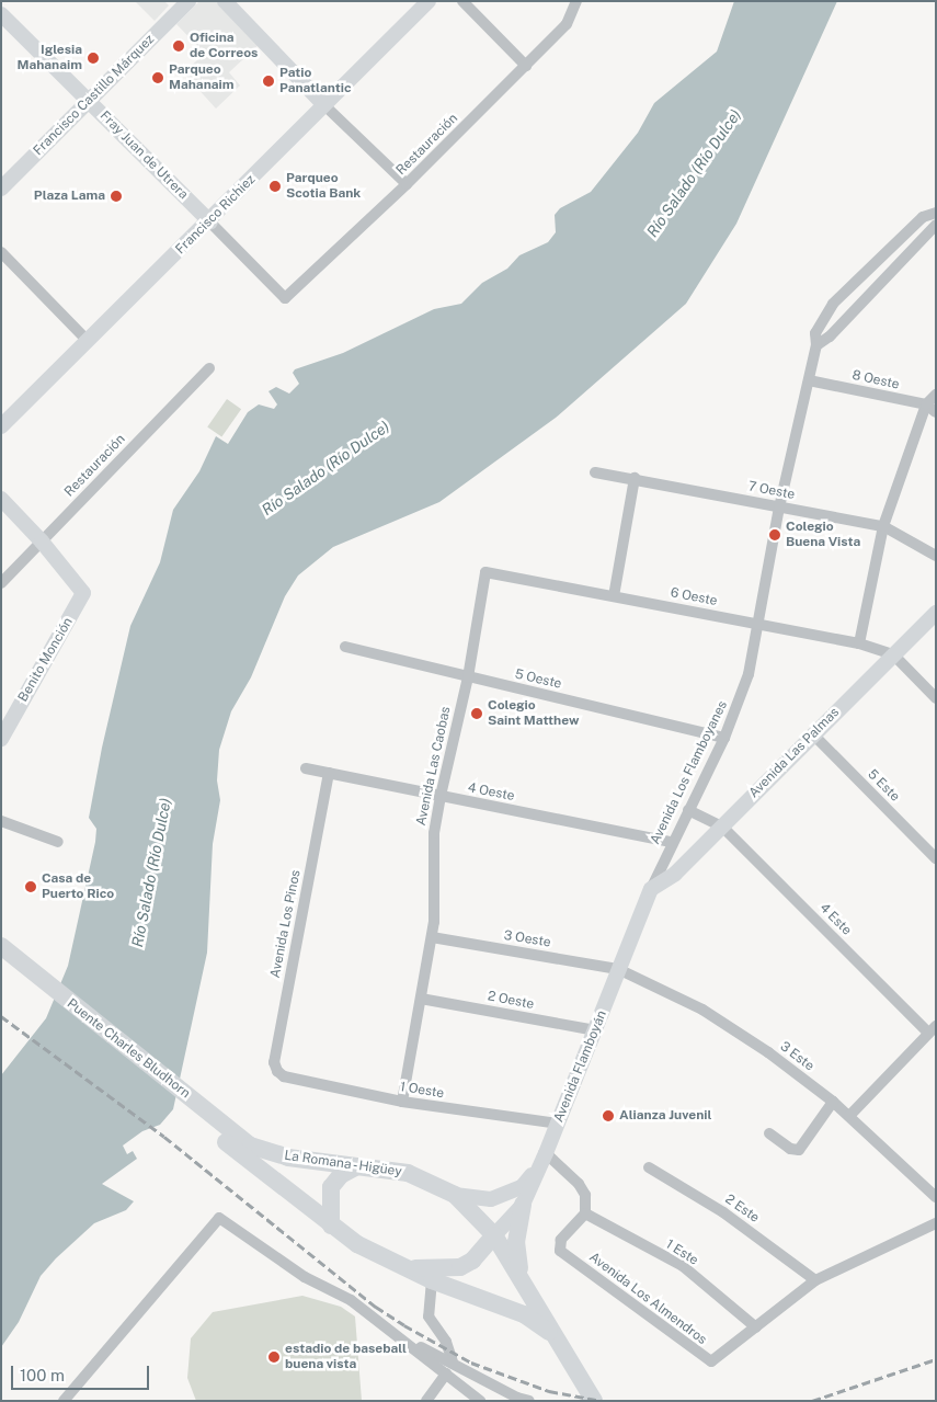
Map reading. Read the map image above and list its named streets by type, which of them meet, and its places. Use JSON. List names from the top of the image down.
{
  "streets": {
    "main road": [
      "Francisco Castillo Márquez",
      "Fray Juan de Utrera",
      "Francisco Richiez",
      "Benito Monción",
      "Avenida Las Palmas",
      "Puente Charles Bludhorn",
      "Avenida Flamboyán",
      "La Romana - Higüey"
    ],
    "street": [
      "Restauración",
      "8 Oeste",
      "7 Oeste",
      "6 Oeste",
      "5 Oeste",
      "Avenida Las Caobas",
      "Avenida Los Flamboyanes",
      "5 Este",
      "4 Oeste",
      "4 Este",
      "Avenida Los Pinos",
      "3 Oeste",
      "2 Oeste",
      "3 Este",
      "1 Oeste",
      "2 Este",
      "1 Este",
      "Avenida Los Almendros"
    ]
  },
  "crossings": [
    ["Francisco Castillo Márquez", "Fray Juan de Utrera"],
    ["Restauración", "Fray Juan de Utrera"],
    ["Restauración", "Benito Monción"],
    ["Fray Juan de Utrera", "Francisco Richiez"],
    ["8 Oeste", "Avenida Los Flamboyanes"],
    ["7 Oeste", "Avenida Los Flamboyanes"],
    ["6 Oeste", "Avenida Las Palmas"],
    ["6 Oeste", "Avenida Las Caobas"],
    ["6 Oeste", "Avenida Los Flamboyanes"],
    ["5 Oeste", "Avenida Las Caobas"],
    ["5 Oeste", "Avenida Los Flamboyanes"],
    ["Avenida Las Palmas", "Avenida Los Flamboyanes"],
    ["Avenida Las Palmas", "5 Este"],
    ["Avenida Las Palmas", "4 Este"],
    ["Avenida Las Palmas", "Avenida Flamboyán"],
    ["Avenida Las Caobas", "4 Oeste"],
    ["Avenida Las Caobas", "3 Oeste"],
    ["Avenida Las Caobas", "2 Oeste"],
    ["Avenida Las Caobas", "1 Oeste"],
    ["Avenida Los Flamboyanes", "4 Oeste"],
    ["Avenida Los Flamboyanes", "4 Este"],
    ["Avenida Los Flamboyanes", "Avenida Flamboyán"],
    ["4 Oeste", "Avenida Los Pinos"],
    ["Avenida Los Pinos", "1 Oeste"],
    ["3 Oeste", "3 Este"],
    ["3 Oeste", "Avenida Flamboyán"],
    ["2 Oeste", "Avenida Flamboyán"],
    ["Puente Charles Bludhorn", "La Romana - Higüey"],
    ["3 Este", "Avenida Flamboyán"],
    ["Avenida Flamboyán", "1 Oeste"],
    ["Avenida Flamboyán", "La Romana - Higüey"],
    ["2 Este", "Avenida Los Almendros"],
    ["1 Este", "Avenida Los Almendros"]
  ],
  "water": ["Río Salado (Río Dulce)"],
  "places": [
    "Oficina de Correos",
    "Iglesia Mahanaim",
    "Parqueo Mahanaim",
    "Patio Panatlantic",
    "Parqueo Scotia Bank",
    "Plaza Lama",
    "Colegio Buena Vista",
    "Colegio Saint Matthew",
    "Casa de Puerto Rico",
    "Alianza Juvenil",
    "estadio de baseball buena vista"
  ],
  "scale_bar": "100 m"
}
